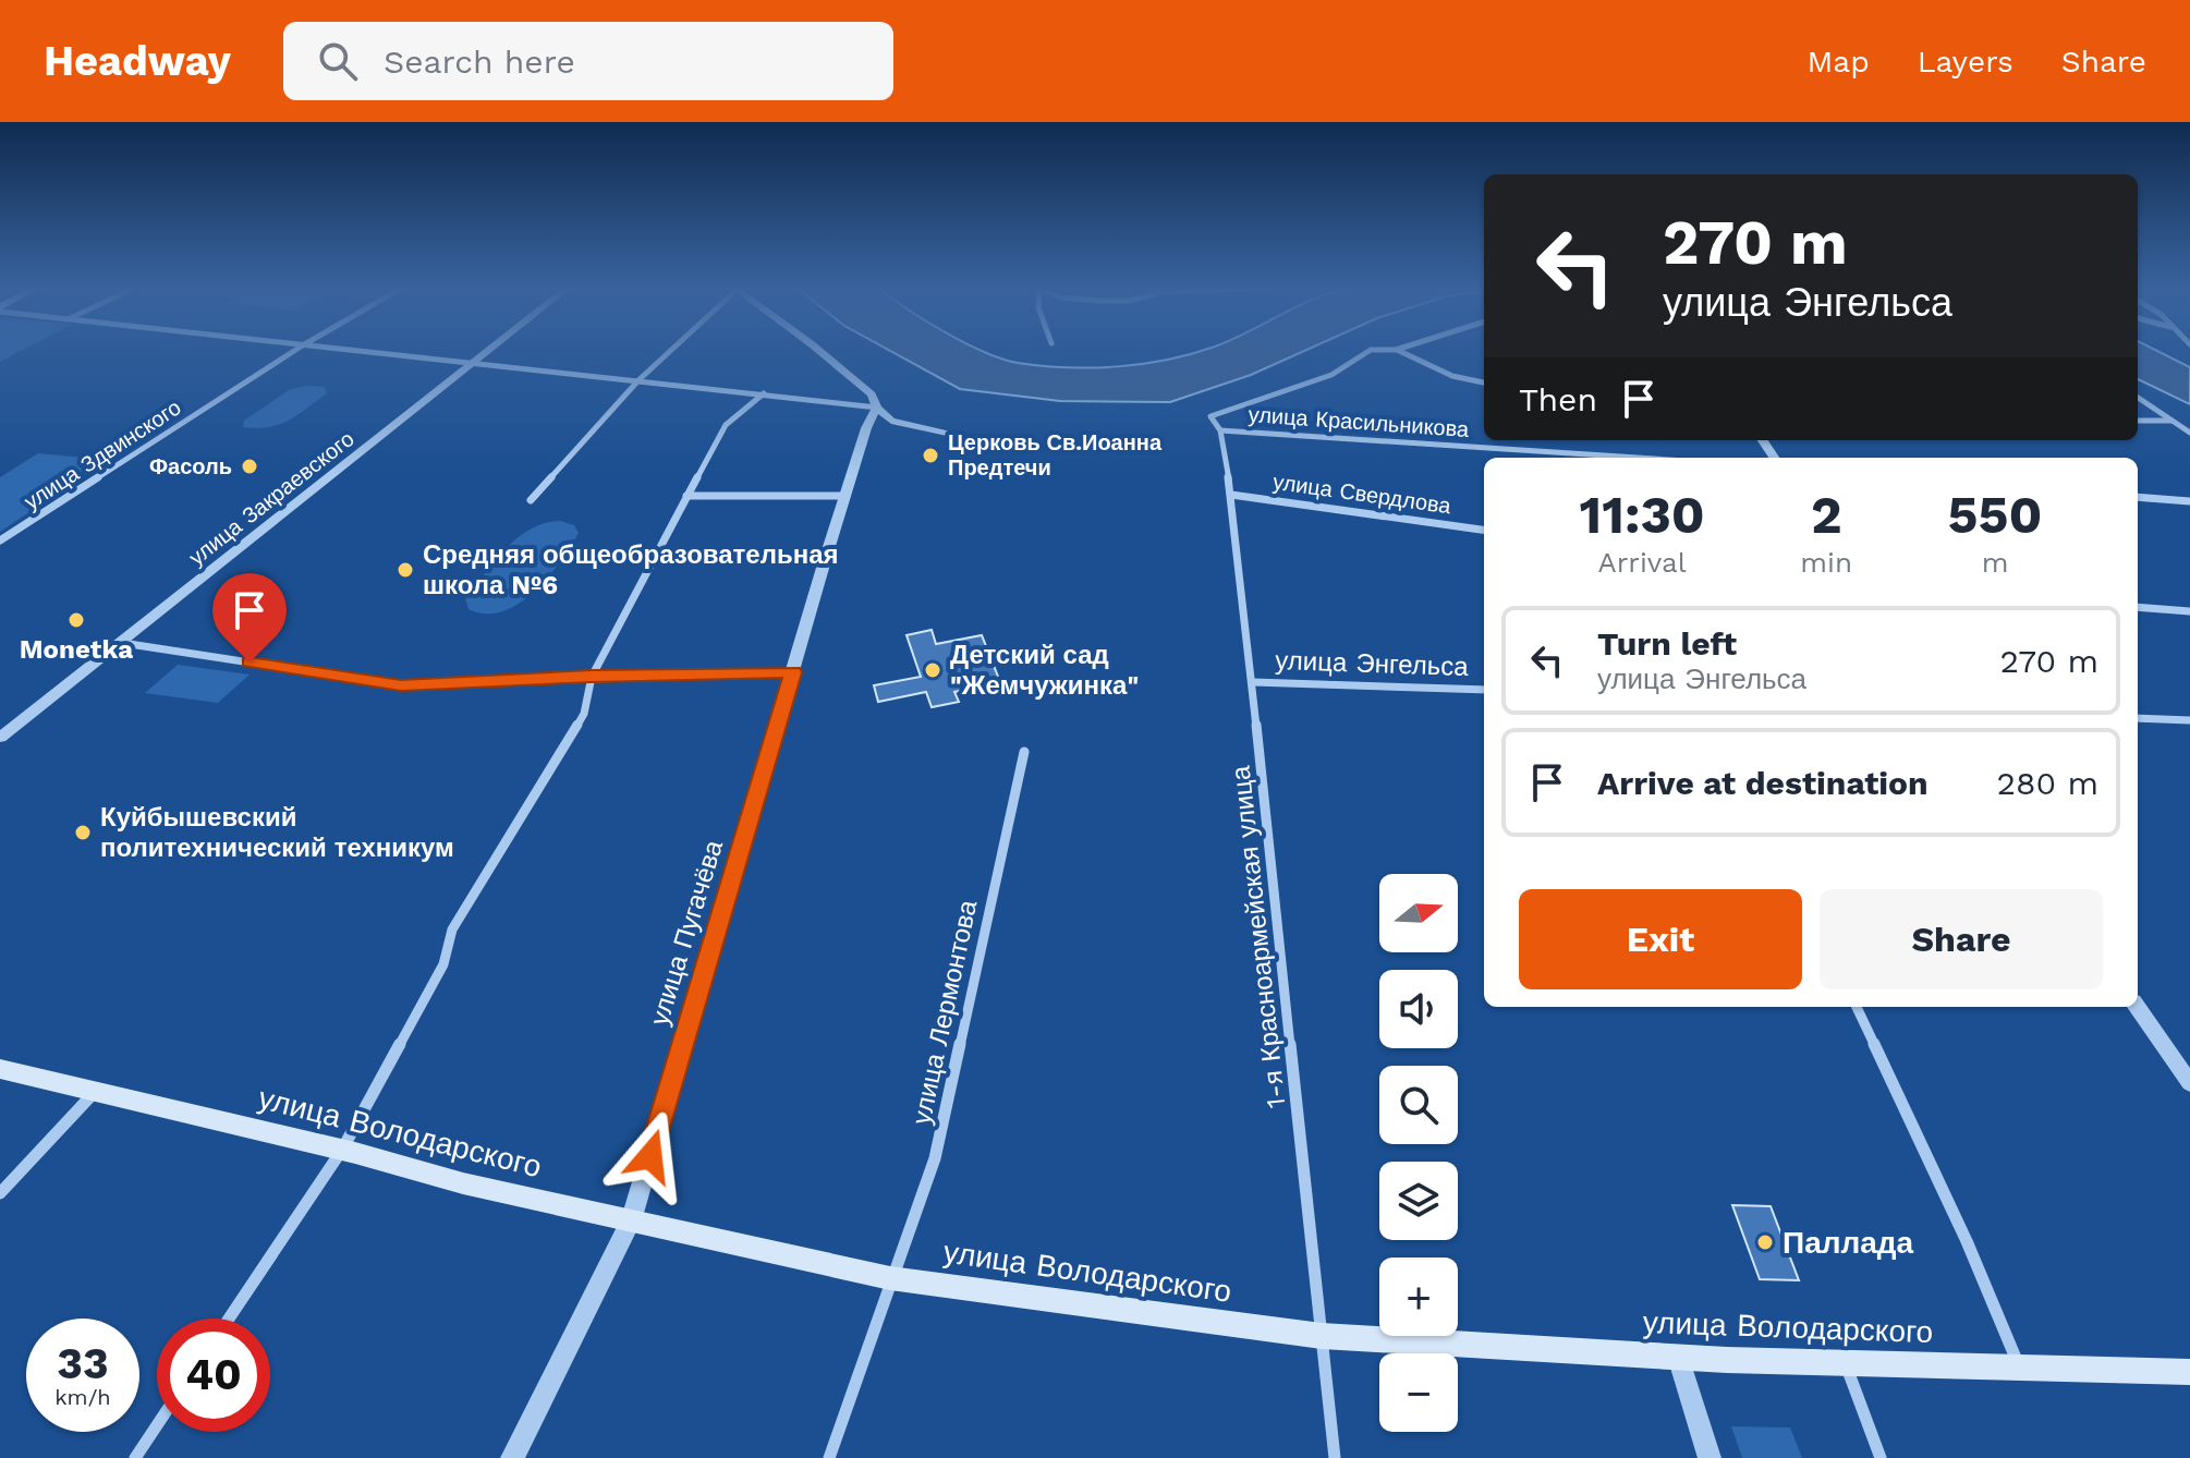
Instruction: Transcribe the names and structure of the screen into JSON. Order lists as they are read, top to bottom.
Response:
{
  "streets": {
    "main road": ["улица Володарского"],
    "street": [
      "улица Красильникова",
      "улица Здвинского",
      "улица Свердлова",
      "улица Закраевского",
      "улица Энгельса",
      "улица Пугачёва",
      "1-я Красноармейская улица",
      "улица Лермонтова"
    ]
  },
  "crossings": [
    ["улица Красильникова", "1-я Красноармейская улица"],
    ["улица Свердлова", "1-я Красноармейская улица"],
    ["улица Энгельса", "1-я Красноармейская улица"],
    ["улица Пугачёва", "улица Володарского"],
    ["1-я Красноармейская улица", "улица Володарского"],
    ["улица Лермонтова", "улица Володарского"]
  ],
  "places": [
    "Церковь Св.Иоанна Предтечи",
    "Фасоль",
    "Средняя общеобразовательная школа №6",
    "Monetka",
    "Детский сад \"Жемчужинка\"",
    "Куйбышевский политехнический техникум",
    "Паллада"
  ],
  "north": "right",
  "page": {
    "header": "Headway",
    "search": "Search here",
    "nav": ["Map", "Layers", "Share"],
    "turn": ["270 m", "улица Энгельса"],
    "then": "Then",
    "eta": [
      "11:30",
      "Arrival",
      "2",
      "min",
      "550",
      "m"
    ],
    "list": [
      {
        "name": "Turn left",
        "note": "улица Энгельса",
        "value": "270 m"
      },
      {
        "name": "Arrive at destination",
        "value": "280 m"
      }
    ],
    "buttons": ["Exit", "Share"],
    "map_buttons": ["+", "−"],
    "speed": "33 km/h",
    "limit": "40"
  }
}
